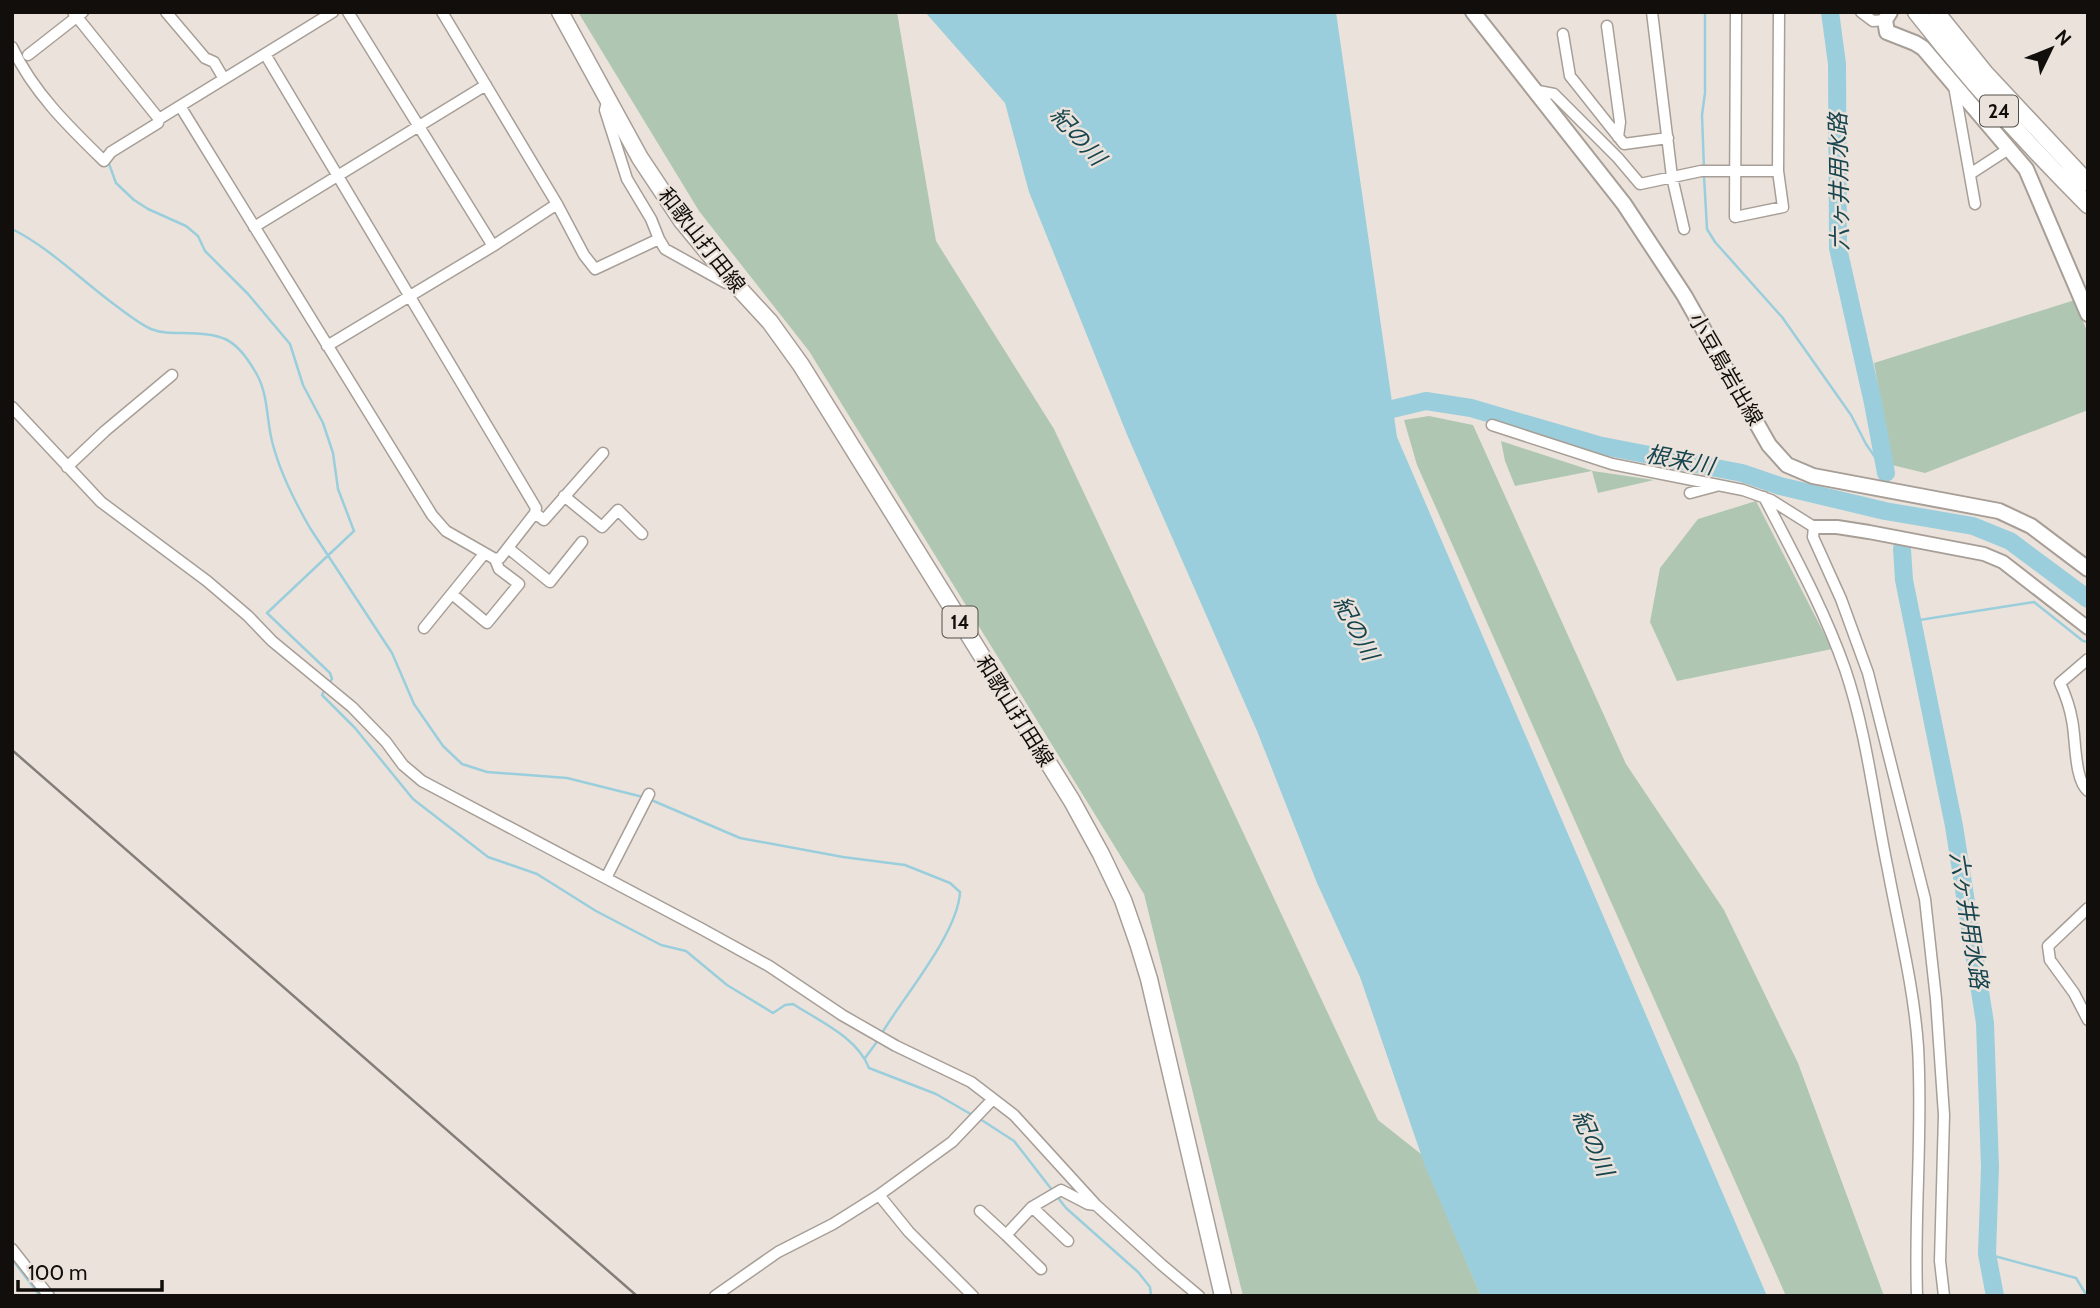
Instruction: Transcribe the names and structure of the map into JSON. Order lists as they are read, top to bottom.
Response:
{
  "streets": {
    "main road": [
      "24",
      "和歌山打田線",
      "小豆島岩出線",
      "14"
    ]
  },
  "water": ["紀の川", "六ヶ井用水路", "根来川"],
  "scale_bar": "100 m",
  "north": "top right"
}
